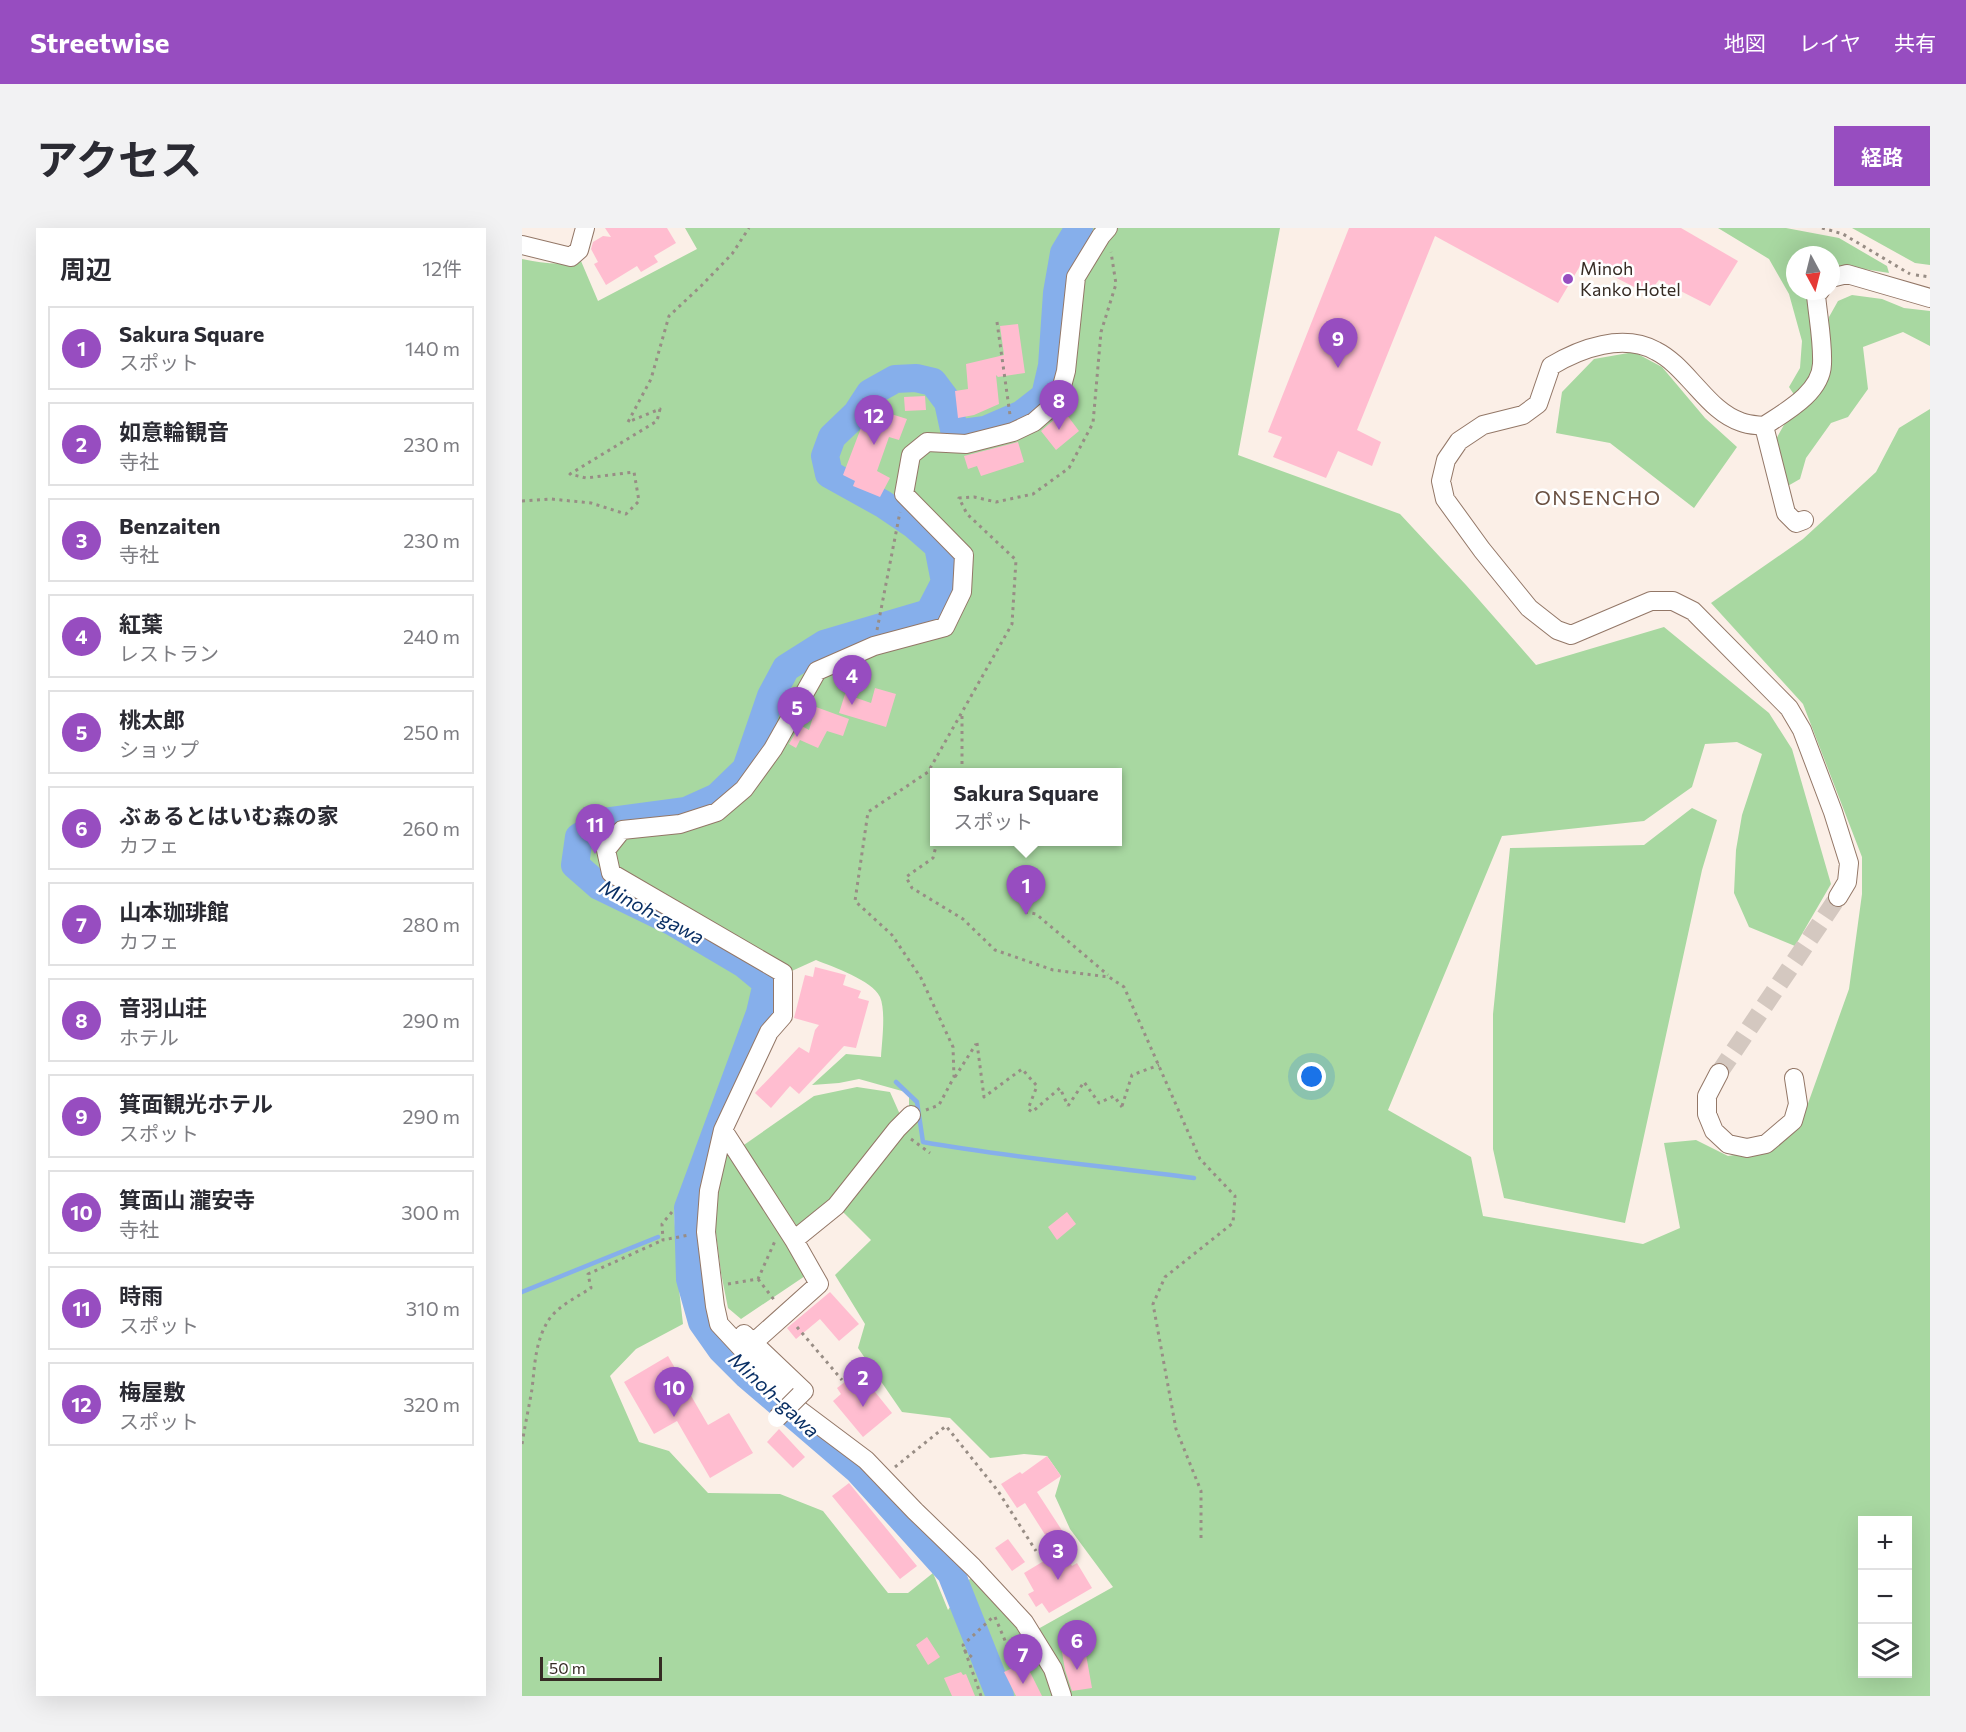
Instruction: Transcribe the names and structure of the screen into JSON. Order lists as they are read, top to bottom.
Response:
{
  "districts": ["ONSENCHO"],
  "water": ["Minoh-gawa"],
  "places": ["Minoh Kanko Hotel"],
  "scale_bar": "50 m",
  "north": "bottom",
  "page": {
    "header": "Streetwise",
    "nav": ["地図", "レイヤ", "共有"],
    "title": "アクセス",
    "buttons": "経路",
    "heading": ["周辺", "12件"],
    "list": [
      {
        "mark": "1",
        "name": "Sakura Square",
        "note": "スポット",
        "value": "140 m"
      },
      {
        "mark": "2",
        "name": "如意輪観音",
        "note": "寺社",
        "value": "230 m"
      },
      {
        "mark": "3",
        "name": "Benzaiten",
        "note": "寺社",
        "value": "230 m"
      },
      {
        "mark": "4",
        "name": "紅葉",
        "note": "レストラン",
        "value": "240 m"
      },
      {
        "mark": "5",
        "name": "桃太郎",
        "note": "ショップ",
        "value": "250 m"
      },
      {
        "mark": "6",
        "name": "ぶぁるとはいむ森の家",
        "note": "カフェ",
        "value": "260 m"
      },
      {
        "mark": "7",
        "name": "山本珈琲館",
        "note": "カフェ",
        "value": "280 m"
      },
      {
        "mark": "8",
        "name": "音羽山荘",
        "note": "ホテル",
        "value": "290 m"
      },
      {
        "mark": "9",
        "name": "箕面観光ホテル",
        "note": "スポット",
        "value": "290 m"
      },
      {
        "mark": "10",
        "name": "箕面山 瀧安寺",
        "note": "寺社",
        "value": "300 m"
      },
      {
        "mark": "11",
        "name": "時雨",
        "note": "スポット",
        "value": "310 m"
      },
      {
        "mark": "12",
        "name": "梅屋敷",
        "note": "スポット",
        "value": "320 m"
      }
    ],
    "pins": [
      "9",
      "8",
      "12",
      "4",
      "5",
      "11",
      "1",
      "2",
      "10",
      "3",
      "6",
      "7"
    ],
    "popup": ["Sakura Square", "スポット"],
    "map_buttons": ["+", "−"],
    "scale": "50 m"
  }
}
